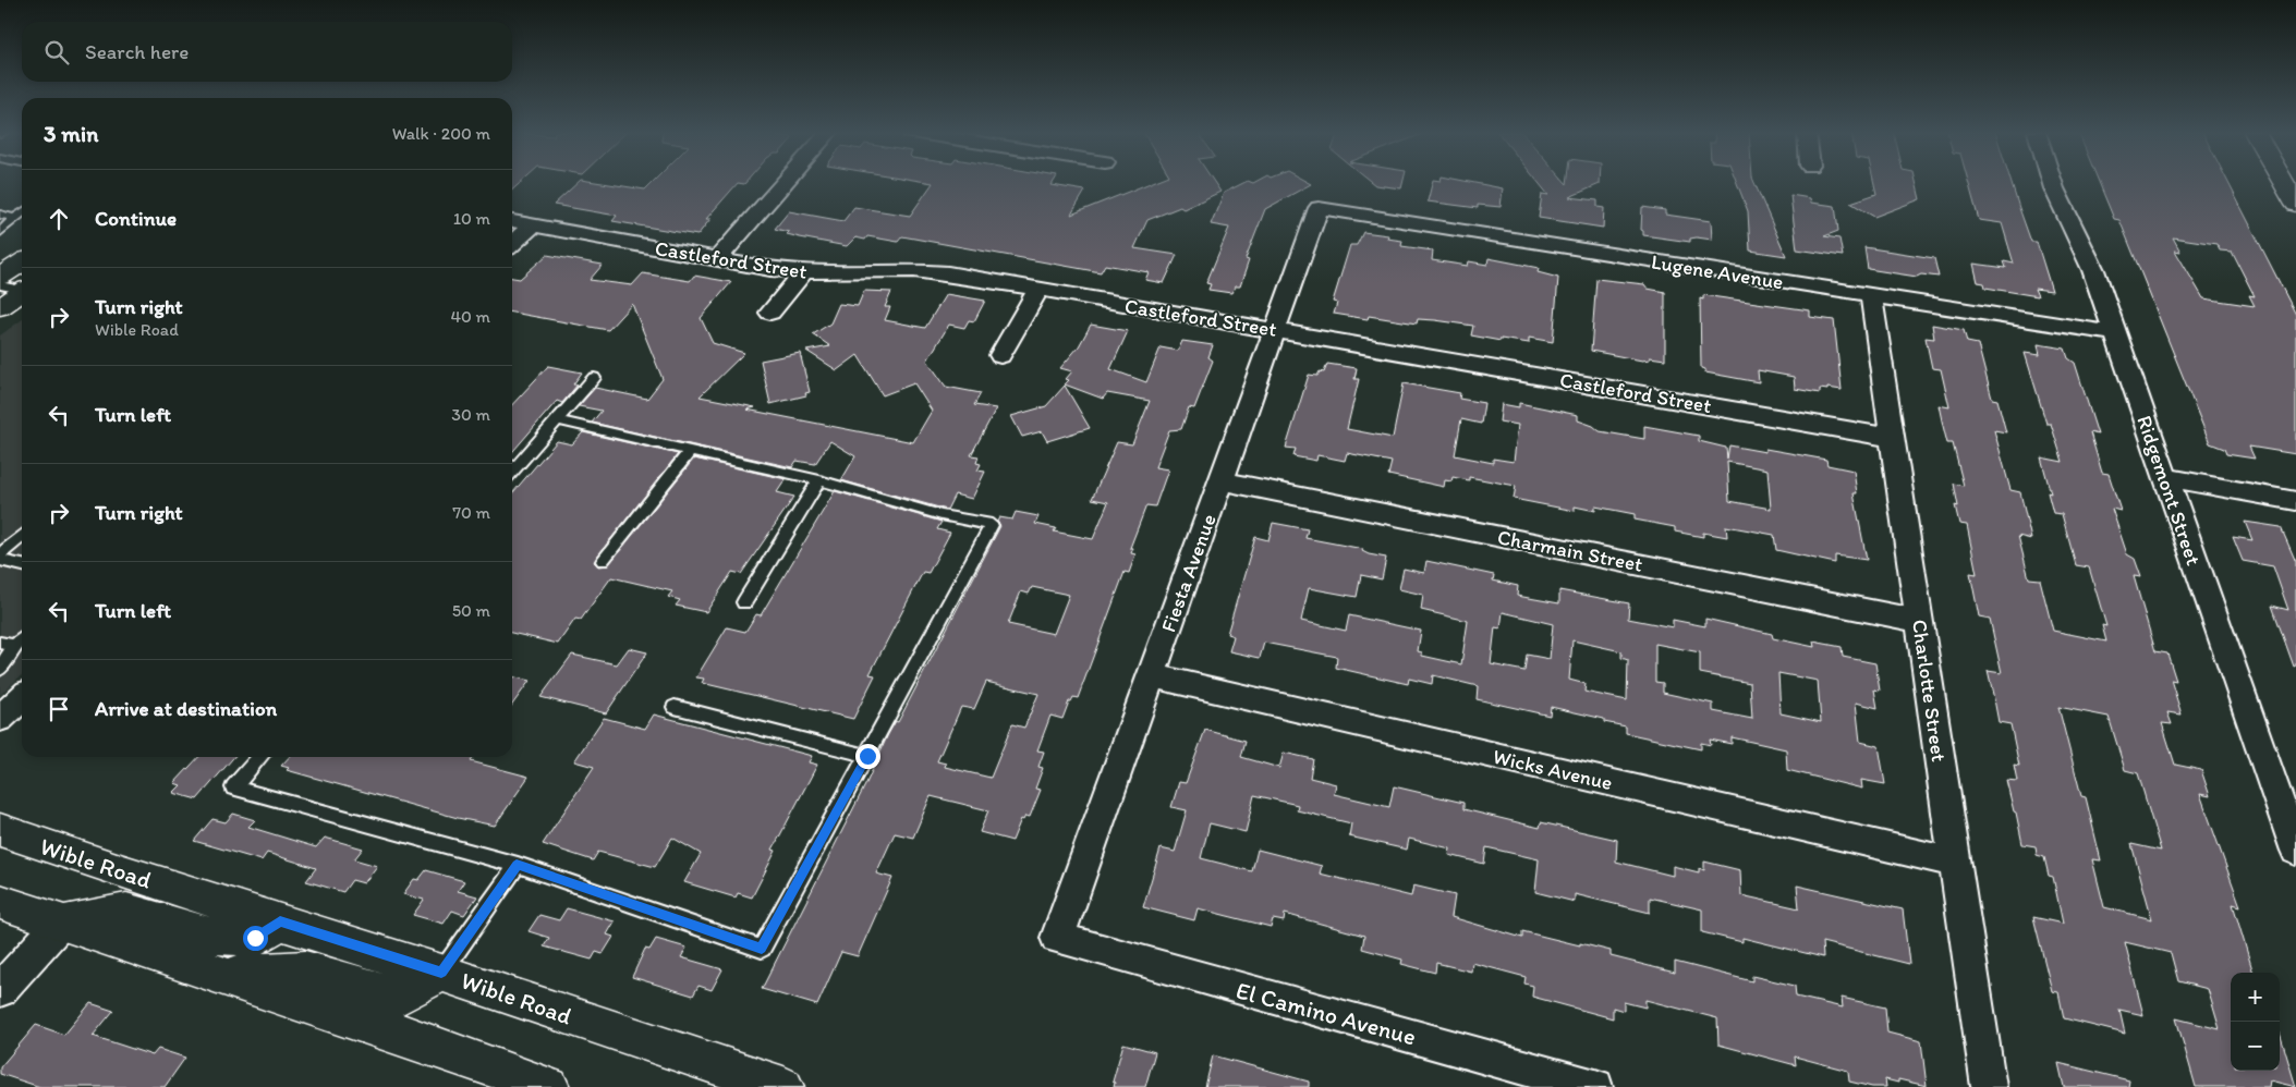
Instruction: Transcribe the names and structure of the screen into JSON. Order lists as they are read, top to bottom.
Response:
{
  "streets": {
    "street": [
      "Castleford Street",
      "Lugene Avenue",
      "Ridgemont Street",
      "Charmain Street",
      "Fiesta Avenue",
      "Charlotte Street",
      "Wicks Avenue",
      "Wible Road",
      "El Camino Avenue"
    ]
  },
  "crossings": [
    ["Castleford Street", "Fiesta Avenue"],
    ["Castleford Street", "Charlotte Street"],
    ["Lugene Avenue", "Ridgemont Street"],
    ["Lugene Avenue", "Fiesta Avenue"],
    ["Lugene Avenue", "Charlotte Street"],
    ["Charmain Street", "Fiesta Avenue"],
    ["Charmain Street", "Charlotte Street"],
    ["Fiesta Avenue", "Wicks Avenue"],
    ["Fiesta Avenue", "El Camino Avenue"],
    ["Charlotte Street", "Wicks Avenue"]
  ],
  "page": {
    "search": "Search here",
    "heading": ["3 min", "Walk · 200 m"],
    "list": [
      ["Continue", "10 m"],
      ["Turn right", "Wible Road", "40 m"],
      ["Turn left", "30 m"],
      ["Turn right", "70 m"],
      ["Turn left", "50 m"],
      "Arrive at destination"
    ],
    "map_buttons": ["+", "−"]
  }
}
